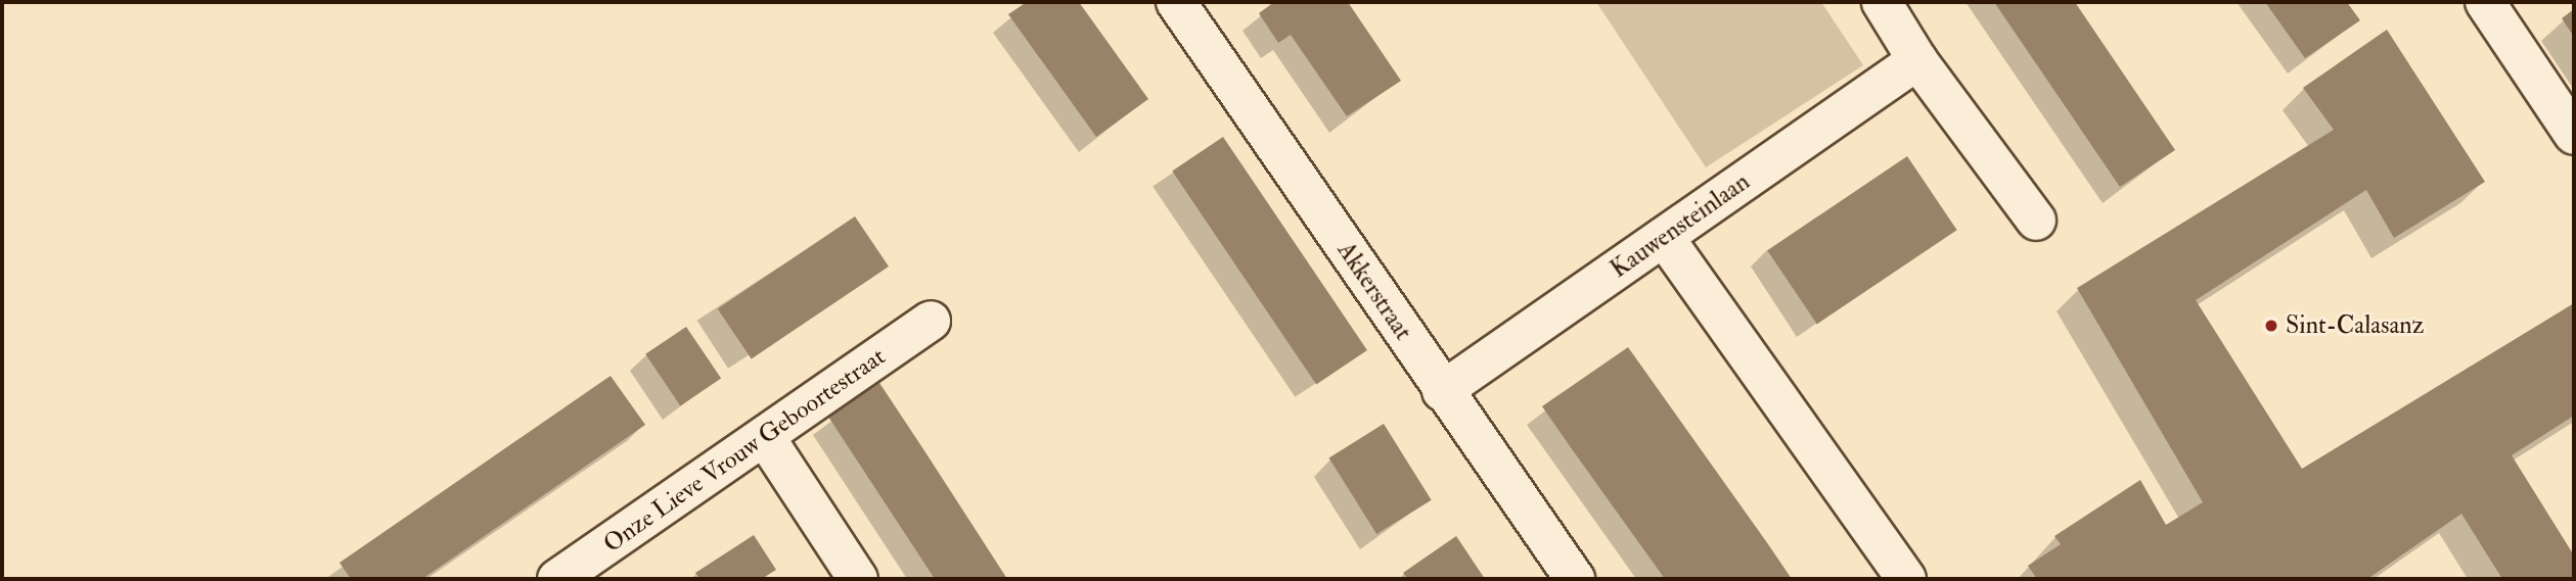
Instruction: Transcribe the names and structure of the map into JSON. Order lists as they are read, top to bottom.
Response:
{
  "streets": {
    "street": ["Kauwensteinlaan", "Akkerstraat", "Onze Lieve Vrouw Geboortestraat"]
  },
  "crossings": [
    ["Kauwensteinlaan", "Akkerstraat"]
  ],
  "places": ["Sint-Calasanz"]
}
